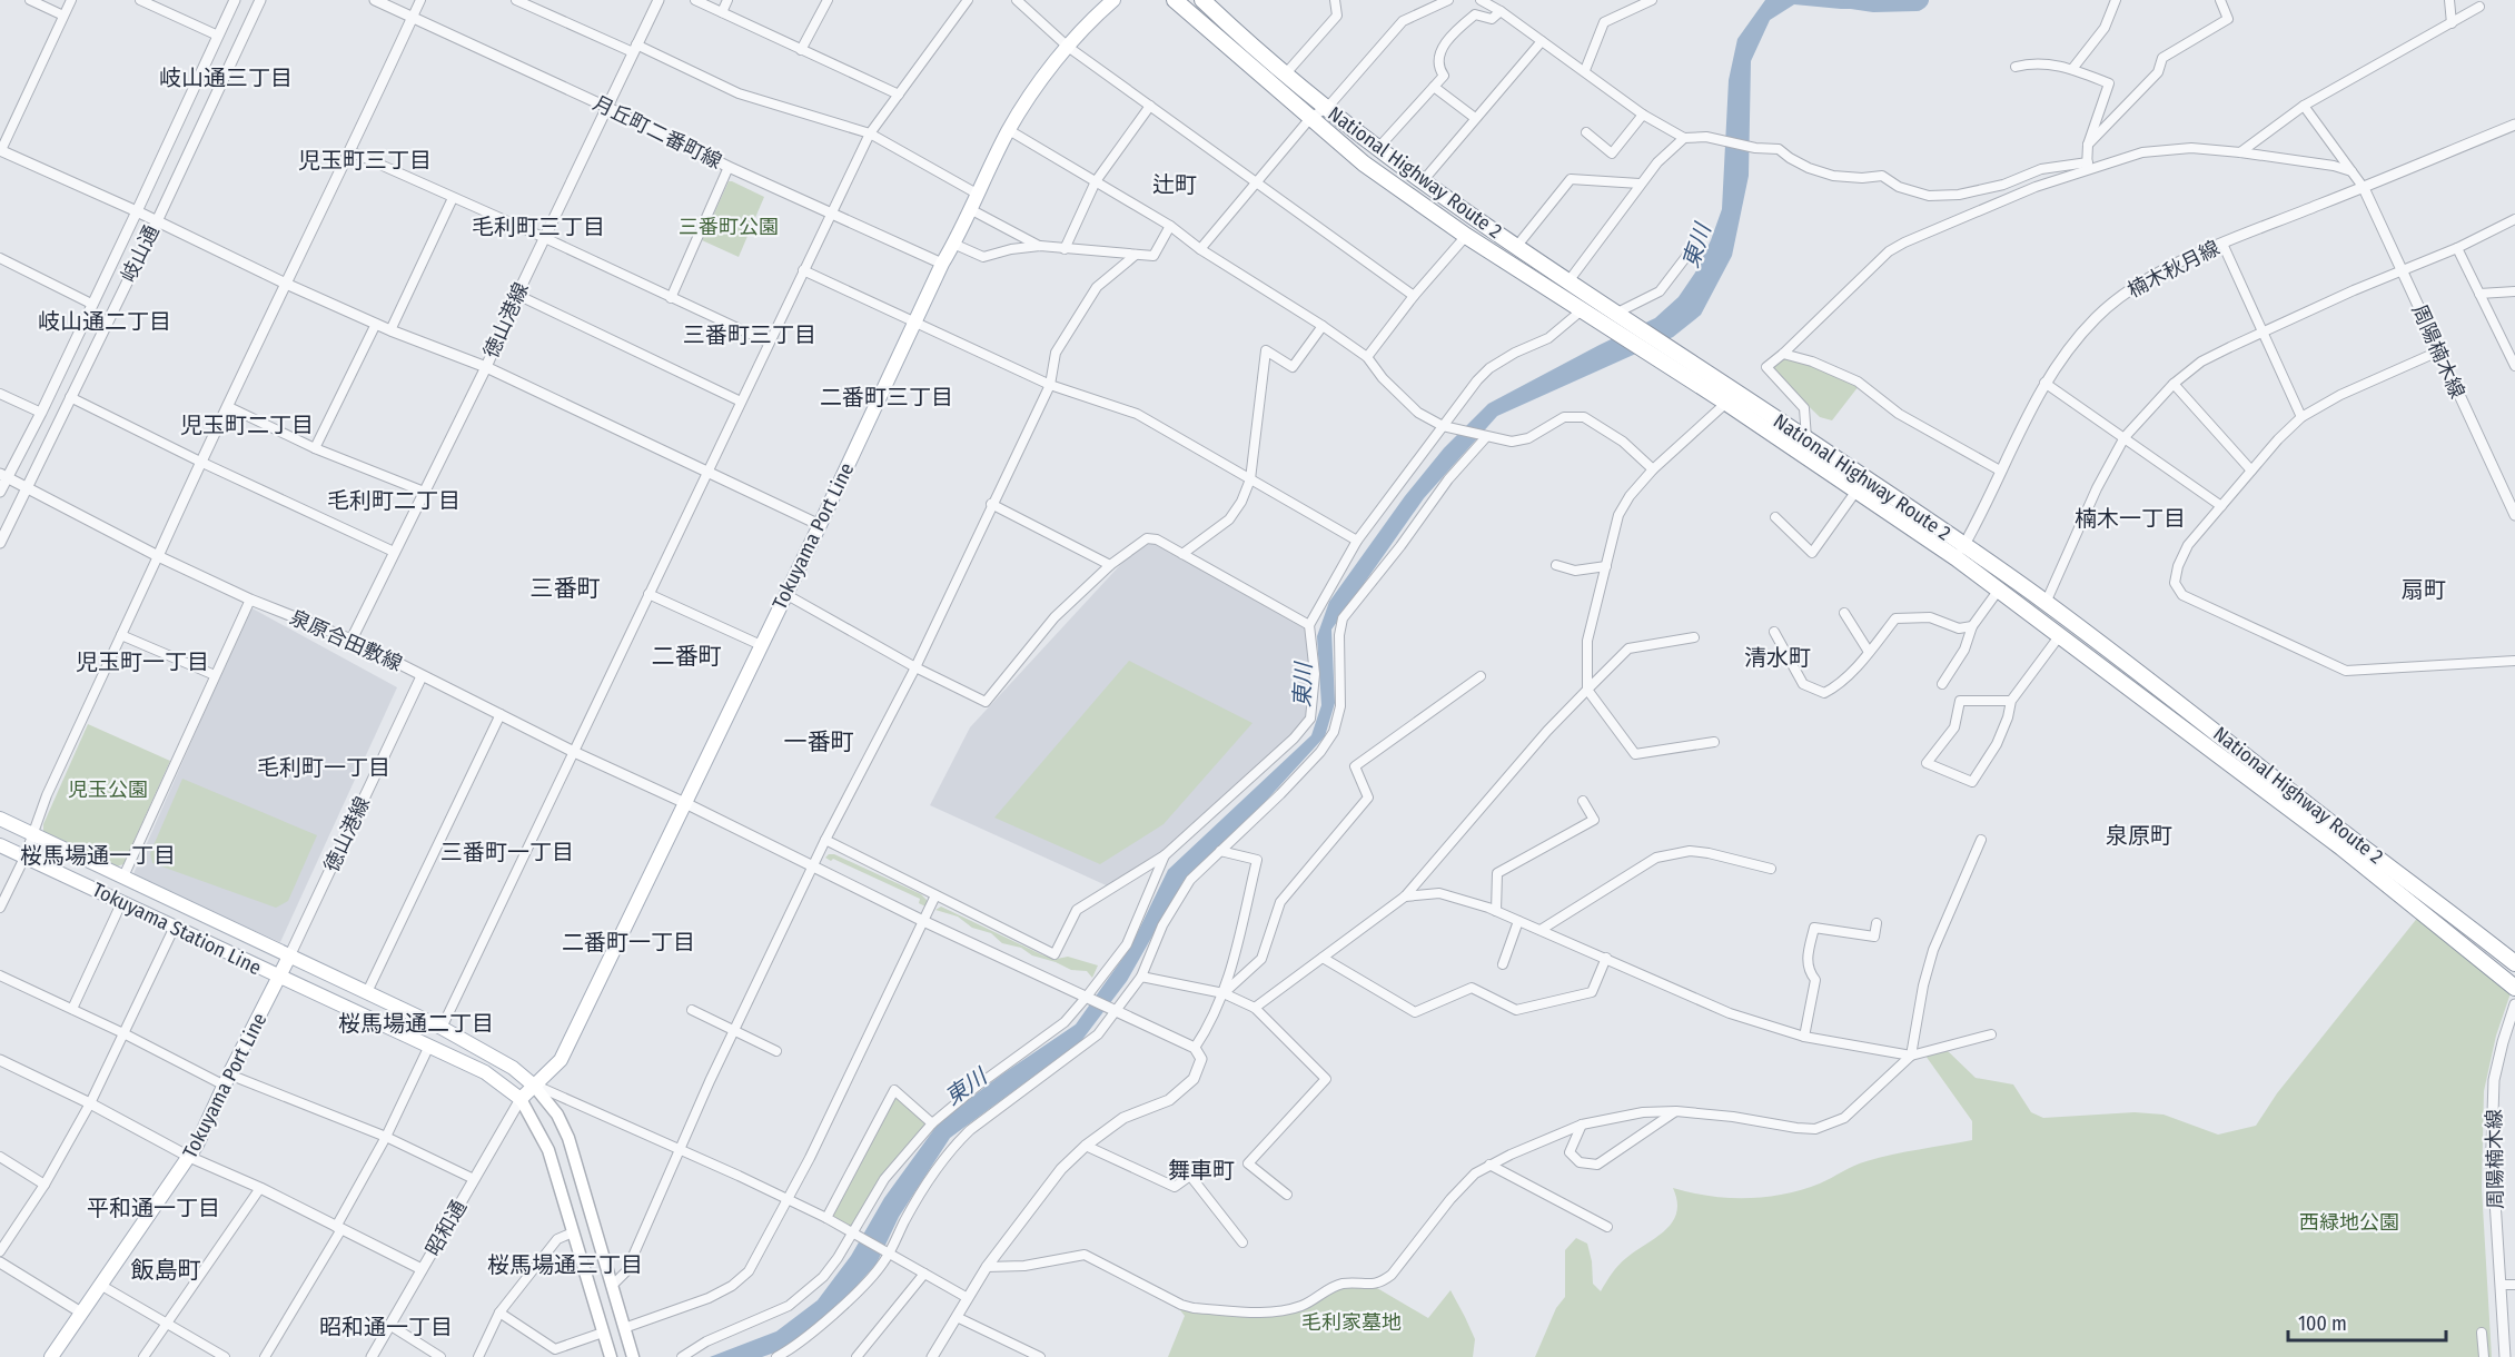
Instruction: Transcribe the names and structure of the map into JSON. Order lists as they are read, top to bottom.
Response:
{
  "streets": {
    "highway": ["National Highway Route 2"],
    "main road": ["Tokuyama Port Line", "Tokuyama Station Line"],
    "street": [
      "月丘町二番町線",
      "岐山通",
      "楠木秋月線",
      "徳山港線",
      "周陽楠木線",
      "泉原合田敷線",
      "昭和通"
    ]
  },
  "crossings": [
    ["月丘町二番町線", "徳山港線"],
    ["月丘町二番町線", "Tokuyama Port Line"],
    ["National Highway Route 2", "楠木秋月線"],
    ["岐山通", "泉原合田敷線"],
    ["楠木秋月線", "周陽楠木線"],
    ["徳山港線", "Tokuyama Port Line"],
    ["徳山港線", "泉原合田敷線"],
    ["徳山港線", "Tokuyama Station Line"],
    ["Tokuyama Port Line", "泉原合田敷線"],
    ["Tokuyama Port Line", "Tokuyama Station Line"],
    ["Tokuyama Port Line", "昭和通"]
  ],
  "districts": [
    "岐山通三丁目",
    "児玉町三丁目",
    "辻町",
    "毛利町三丁目",
    "岐山通二丁目",
    "三番町三丁目",
    "二番町三丁目",
    "児玉町二丁目",
    "毛利町二丁目",
    "楠木一丁目",
    "三番町",
    "扇町",
    "二番町",
    "清水町",
    "児玉町一丁目",
    "一番町",
    "毛利町一丁目",
    "泉原町",
    "三番町一丁目",
    "桜馬場通一丁目",
    "二番町一丁目",
    "桜馬場通二丁目",
    "舞車町",
    "平和通一丁目",
    "桜馬場通三丁目",
    "飯島町",
    "昭和通一丁目"
  ],
  "water": ["東川"],
  "parks": [
    "三番町公園",
    "児玉公園",
    "西緑地公園",
    "毛利家墓地"
  ],
  "scale_bar": "100 m"
}
